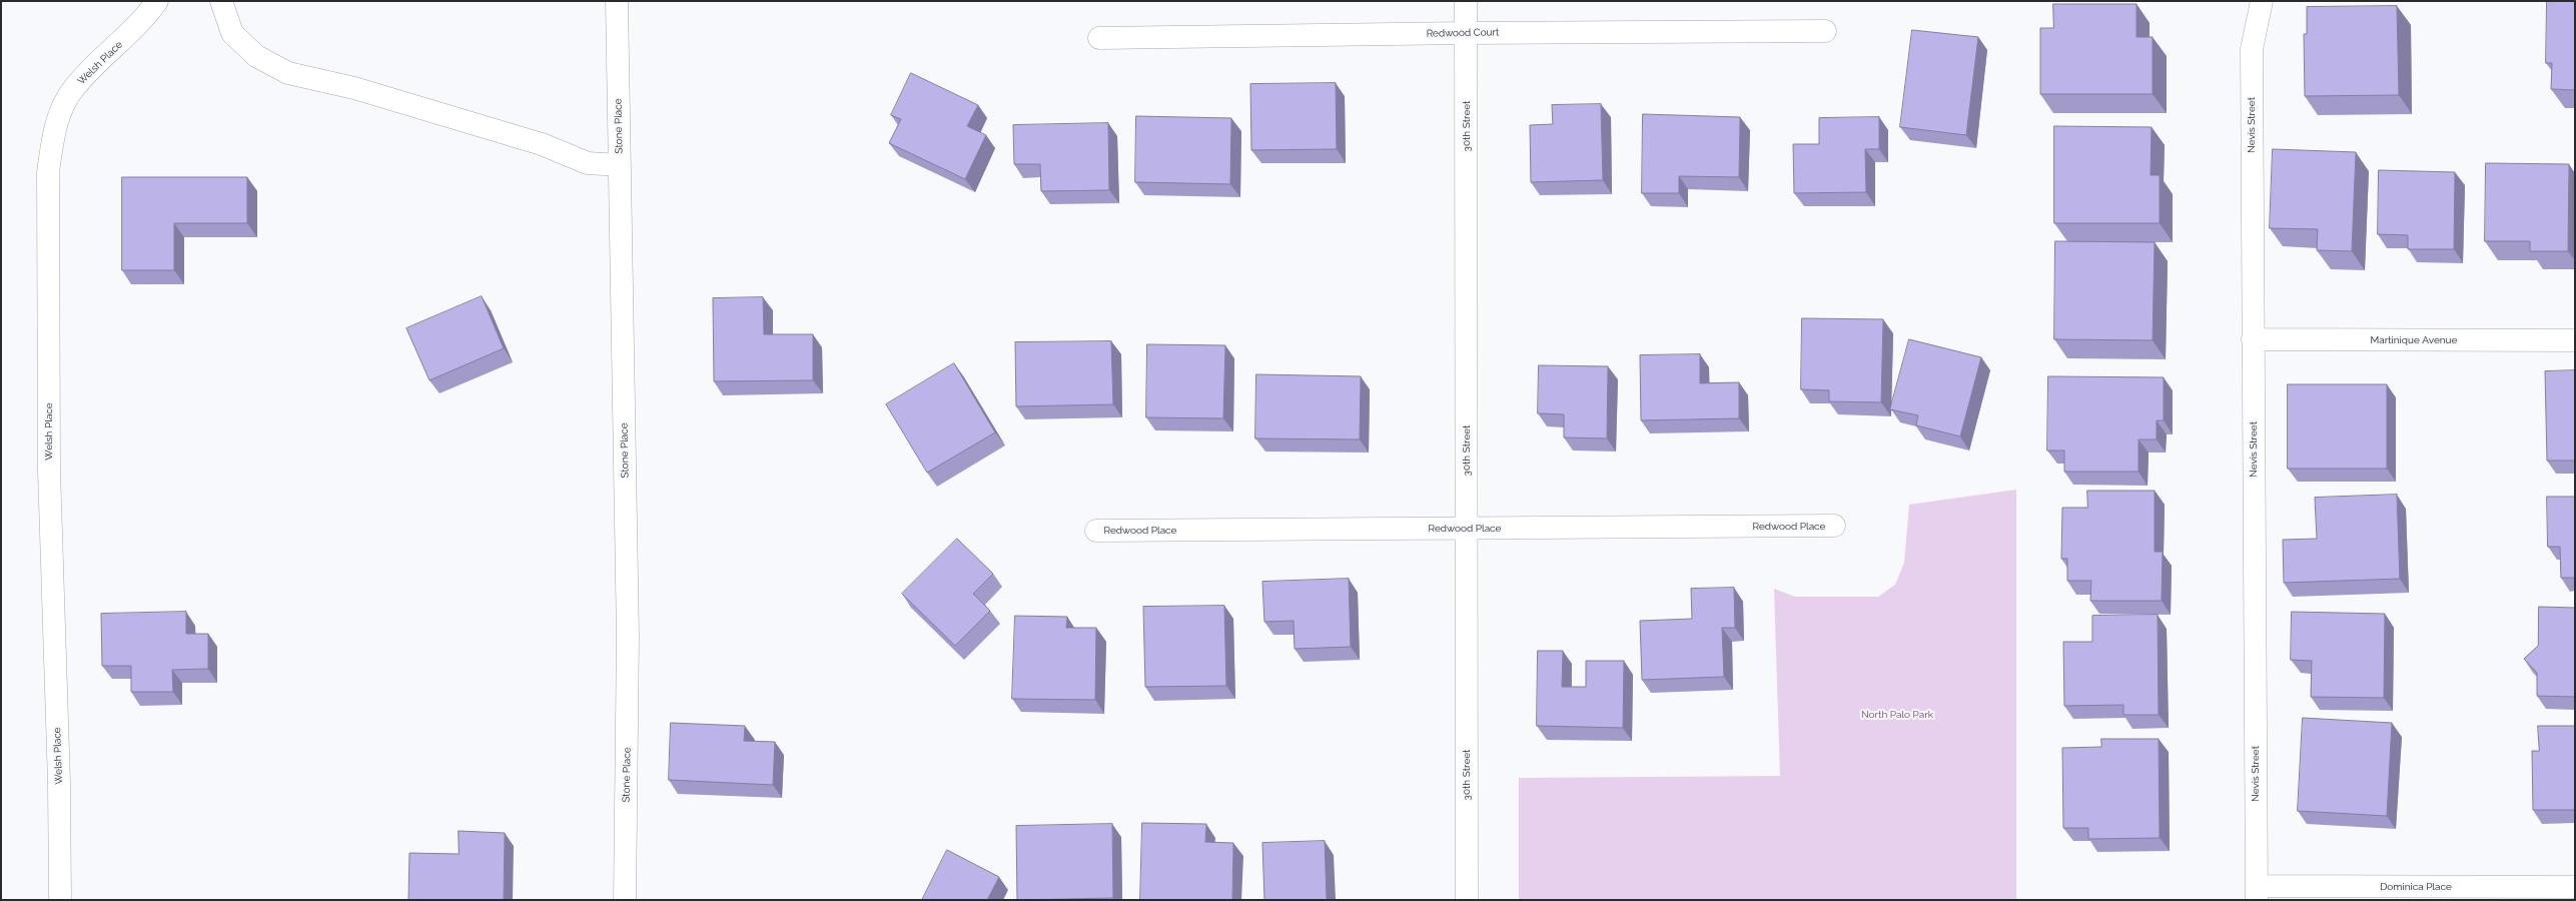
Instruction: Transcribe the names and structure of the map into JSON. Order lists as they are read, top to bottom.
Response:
{
  "streets": {
    "street": [
      "Redwood Court",
      "Welsh Place",
      "Nevis Street",
      "Stone Place",
      "30th Street",
      "Martinique Avenue",
      "Redwood Place",
      "Dominica Place"
    ]
  },
  "crossings": [
    ["Redwood Court", "30th Street"],
    ["Nevis Street", "Martinique Avenue"],
    ["Nevis Street", "Dominica Place"],
    ["30th Street", "Redwood Place"]
  ],
  "parks": ["North Palo Park"]
}
